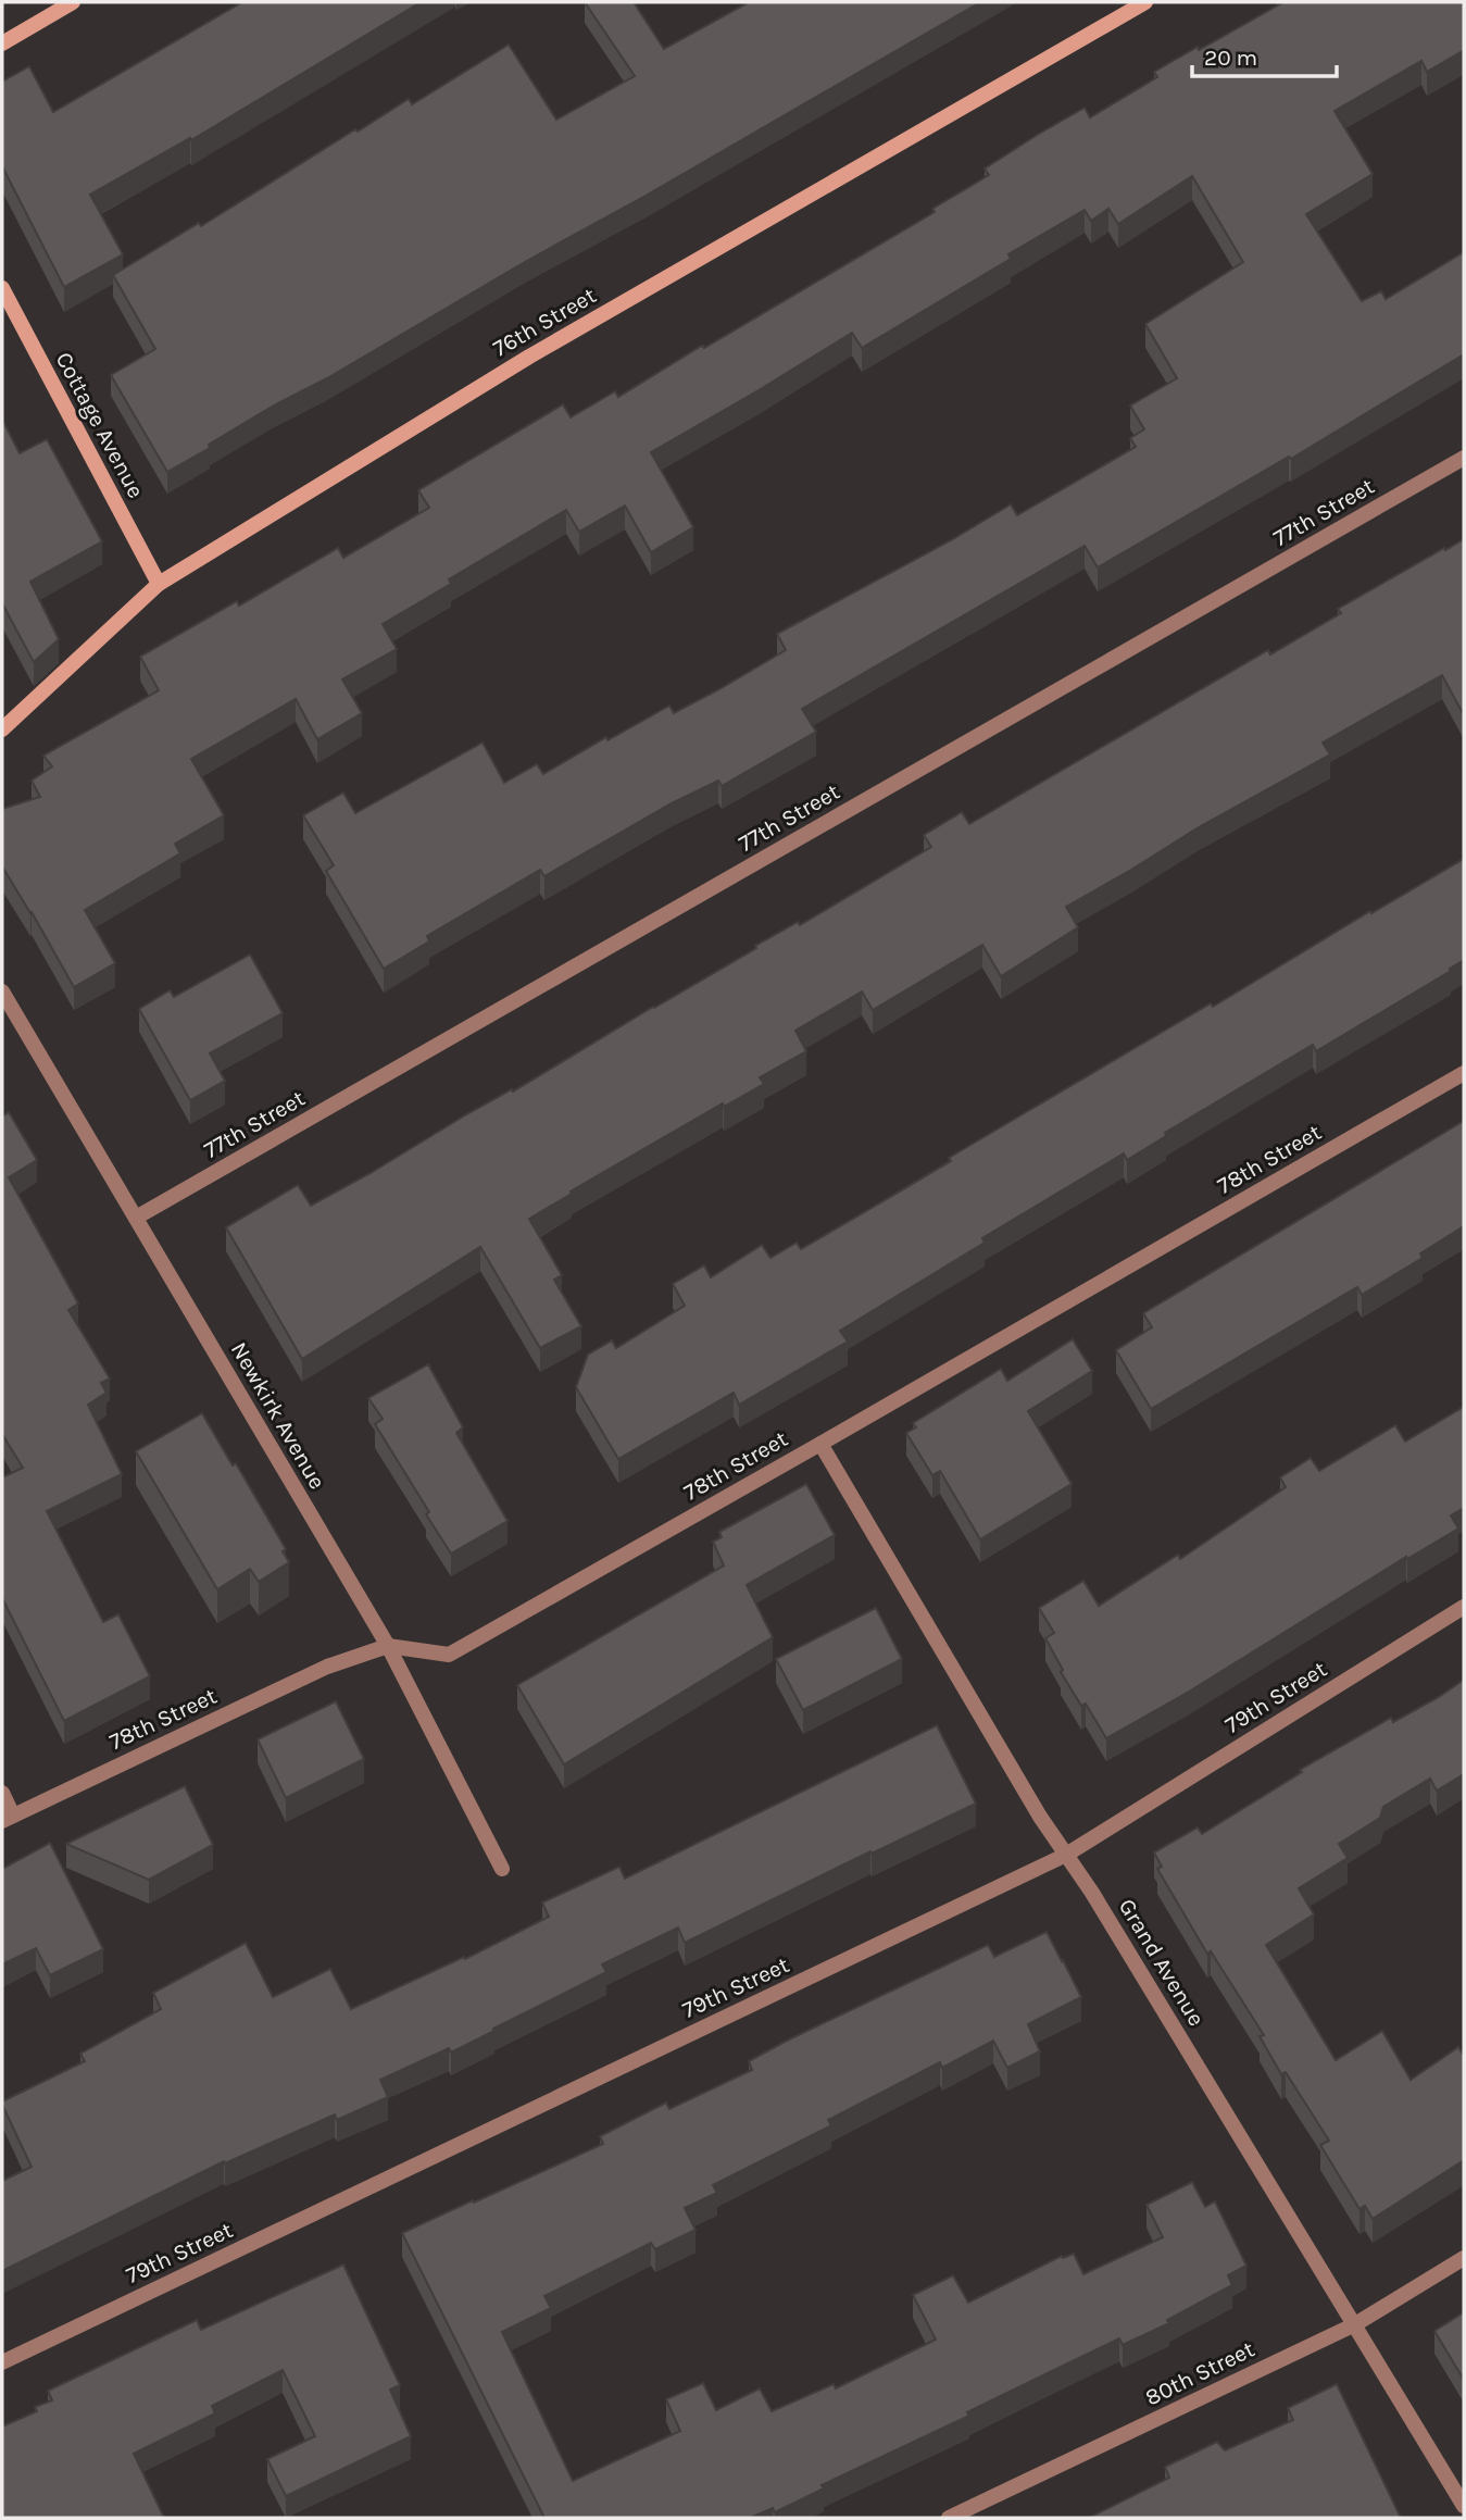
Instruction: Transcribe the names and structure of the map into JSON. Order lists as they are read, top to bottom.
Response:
{
  "streets": {
    "street": [
      "76th Street",
      "Cottage Avenue",
      "77th Street",
      "78th Street",
      "Newkirk Avenue",
      "79th Street",
      "Grand Avenue",
      "80th Street"
    ]
  },
  "crossings": [
    ["76th Street", "Cottage Avenue"],
    ["77th Street", "Newkirk Avenue"],
    ["78th Street", "Newkirk Avenue"],
    ["78th Street", "Grand Avenue"],
    ["79th Street", "Grand Avenue"],
    ["Grand Avenue", "80th Street"]
  ],
  "scale_bar": "20 m"
}
